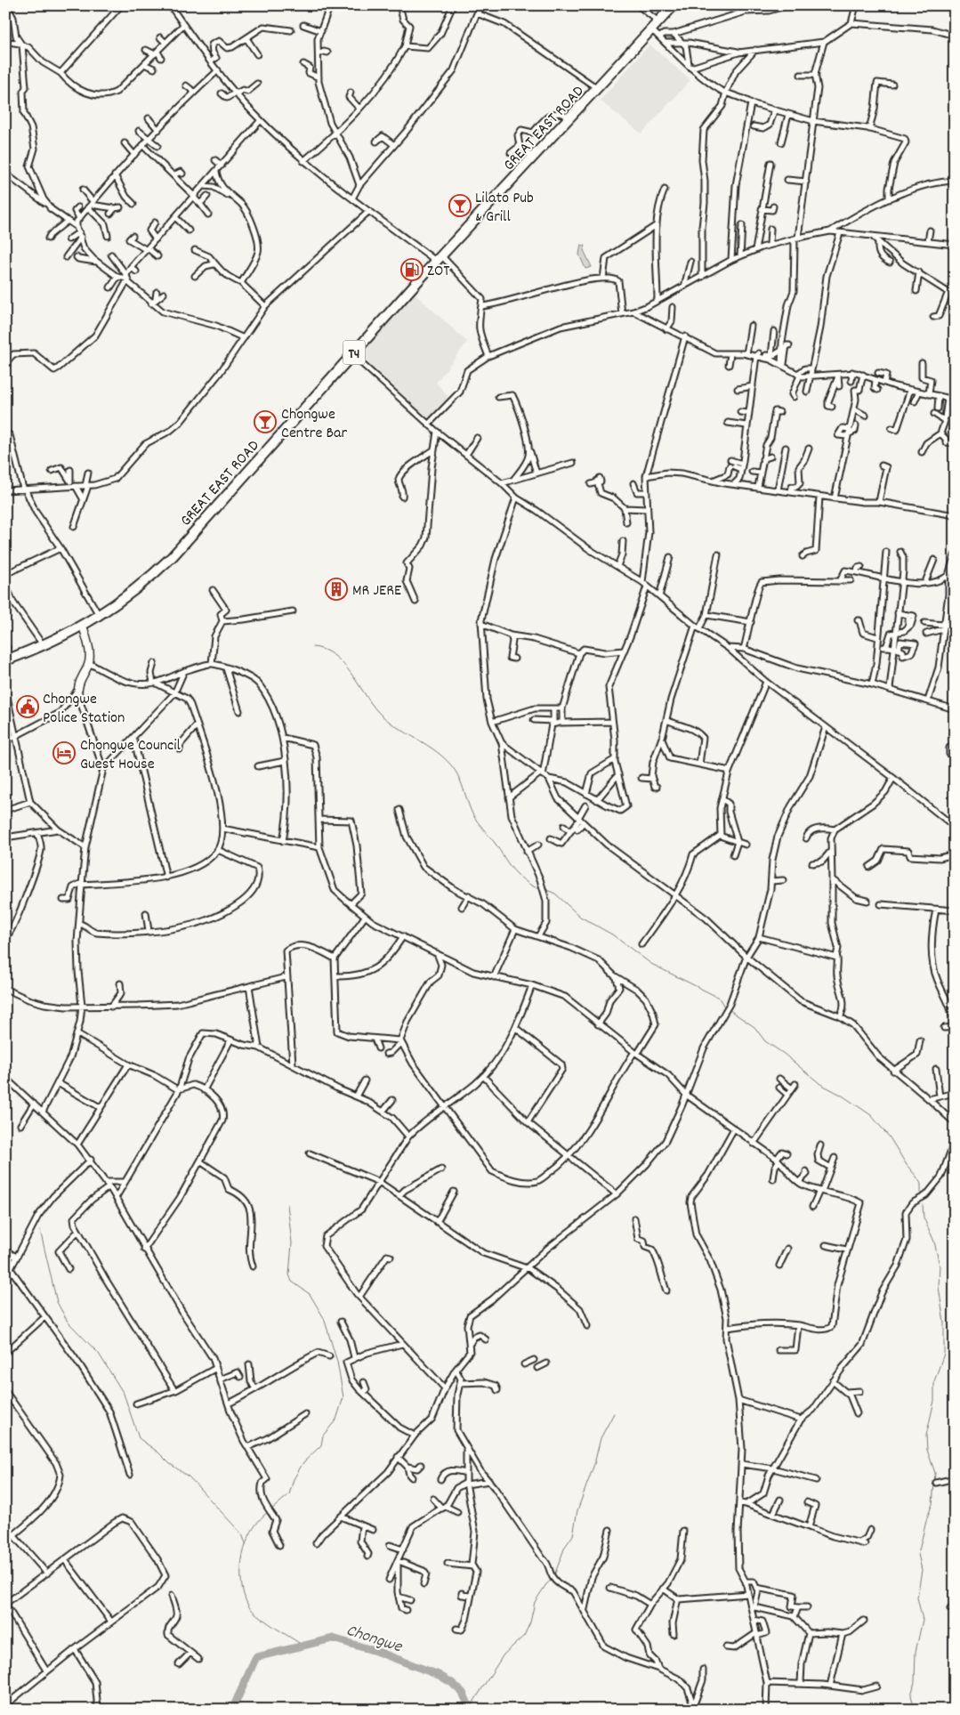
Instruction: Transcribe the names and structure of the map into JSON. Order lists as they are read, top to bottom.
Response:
{
  "streets": {
    "highway": ["GREAT EAST ROAD", "T4"]
  },
  "water": ["Chongwe"],
  "places": {
    "bar": ["Lilato Pub & Grill", "Chongwe Centre Bar"],
    "fuel station": ["ZOT"],
    "building": ["MR JERE"],
    "public building": ["Chongwe Police Station"],
    "hotel": ["Chongwe Council Guest House"]
  }
}
